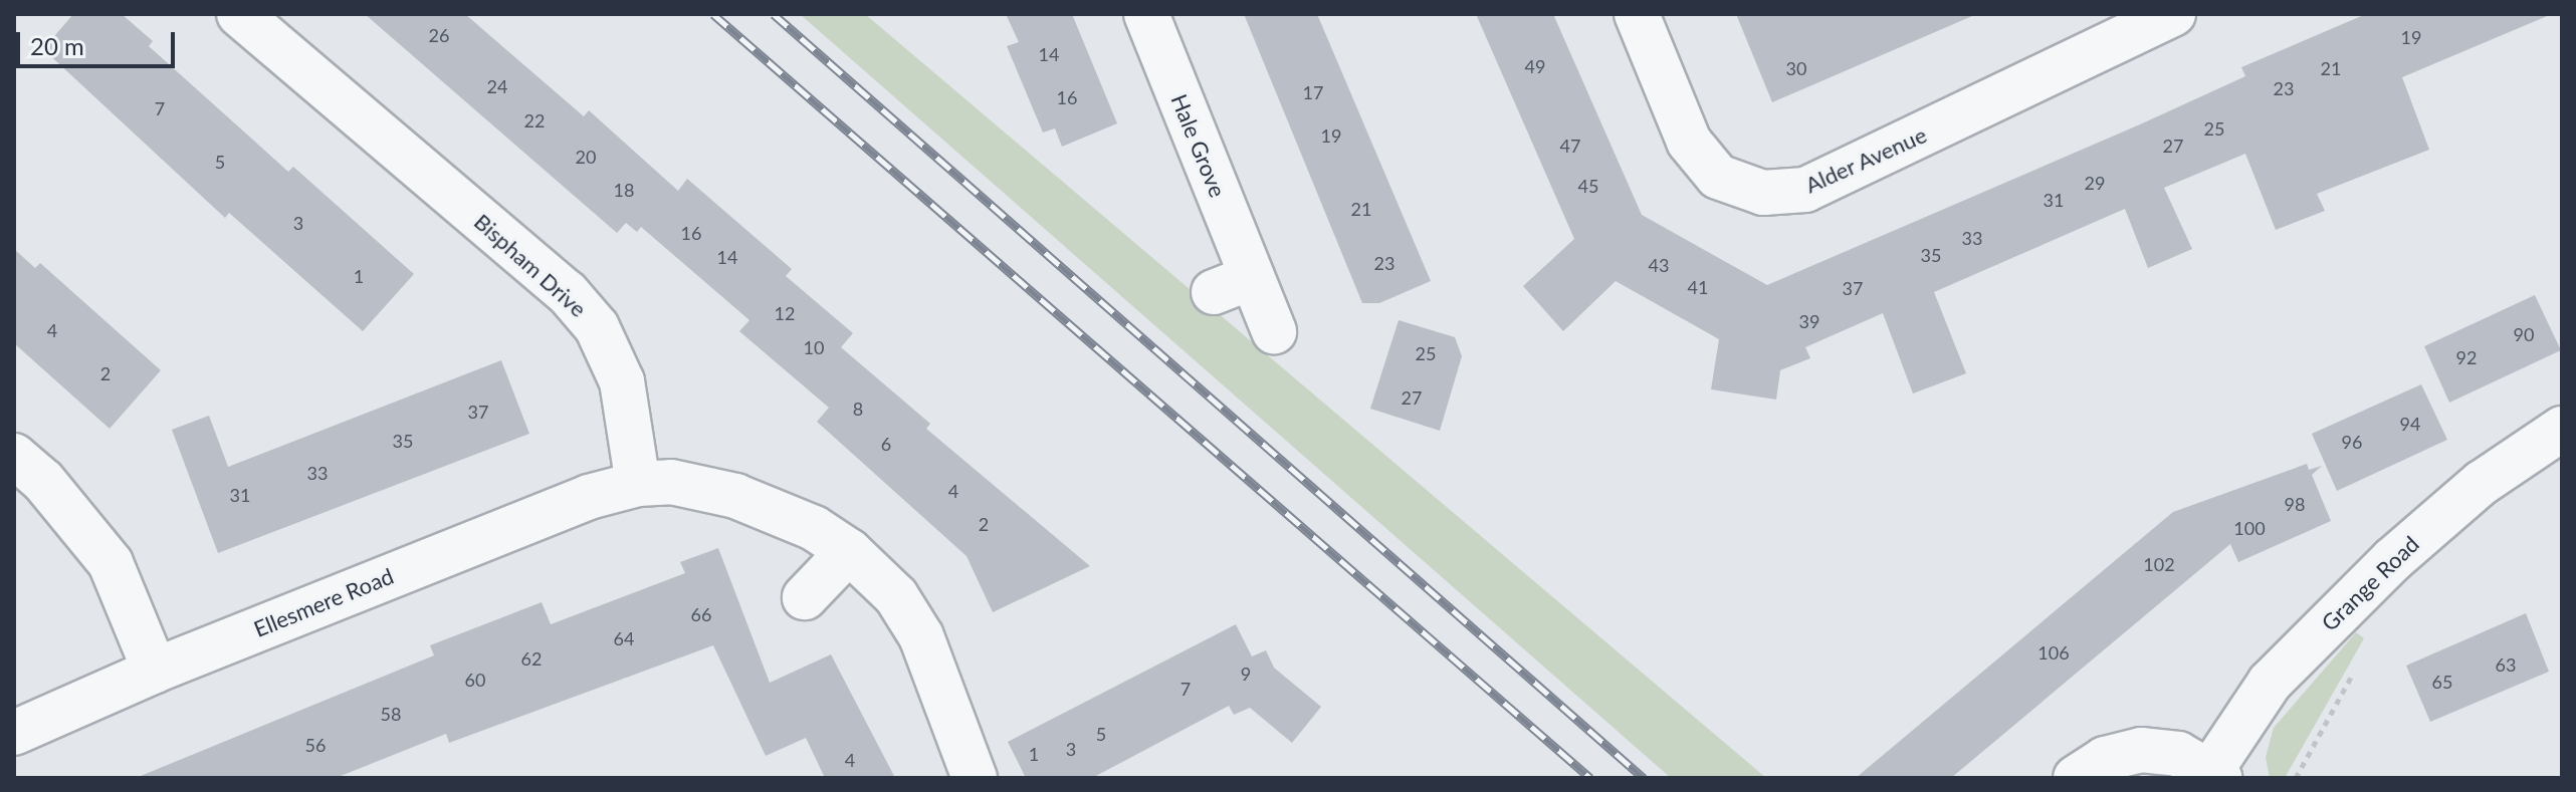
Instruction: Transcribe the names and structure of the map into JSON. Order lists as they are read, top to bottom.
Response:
{
  "streets": {
    "street": [
      "Hale Grove",
      "Alder Avenue",
      "Bispham Drive",
      "Grange Road",
      "Ellesmere Road"
    ]
  },
  "crossings": [
    ["Bispham Drive", "Ellesmere Road"]
  ],
  "house_numbers": [
    "26",
    "19",
    "14",
    "49",
    "30",
    "21",
    "24",
    "23",
    "17",
    "16",
    "7",
    "22",
    "25",
    "19",
    "47",
    "27",
    "20",
    "5",
    "29",
    "45",
    "18",
    "31",
    "21",
    "3",
    "16",
    "33",
    "35",
    "14",
    "23",
    "43",
    "1",
    "41",
    "37",
    "12",
    "39",
    "4",
    "90",
    "10",
    "25",
    "92",
    "2",
    "27",
    "8",
    "37",
    "94",
    "35",
    "96",
    "6",
    "33",
    "4",
    "31",
    "98",
    "2",
    "100",
    "102",
    "66",
    "64",
    "106",
    "62",
    "63",
    "9",
    "60",
    "65",
    "7",
    "58",
    "5",
    "56",
    "3",
    "1",
    "4"
  ],
  "scale_bar": "20 m"
}
